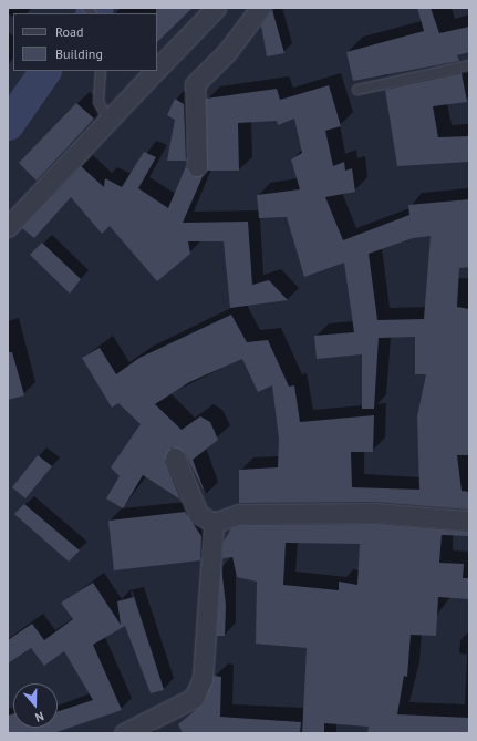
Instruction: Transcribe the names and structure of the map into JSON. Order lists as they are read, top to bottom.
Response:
{
  "legend": ["Road", "Building"],
  "north": "bottom"
}
